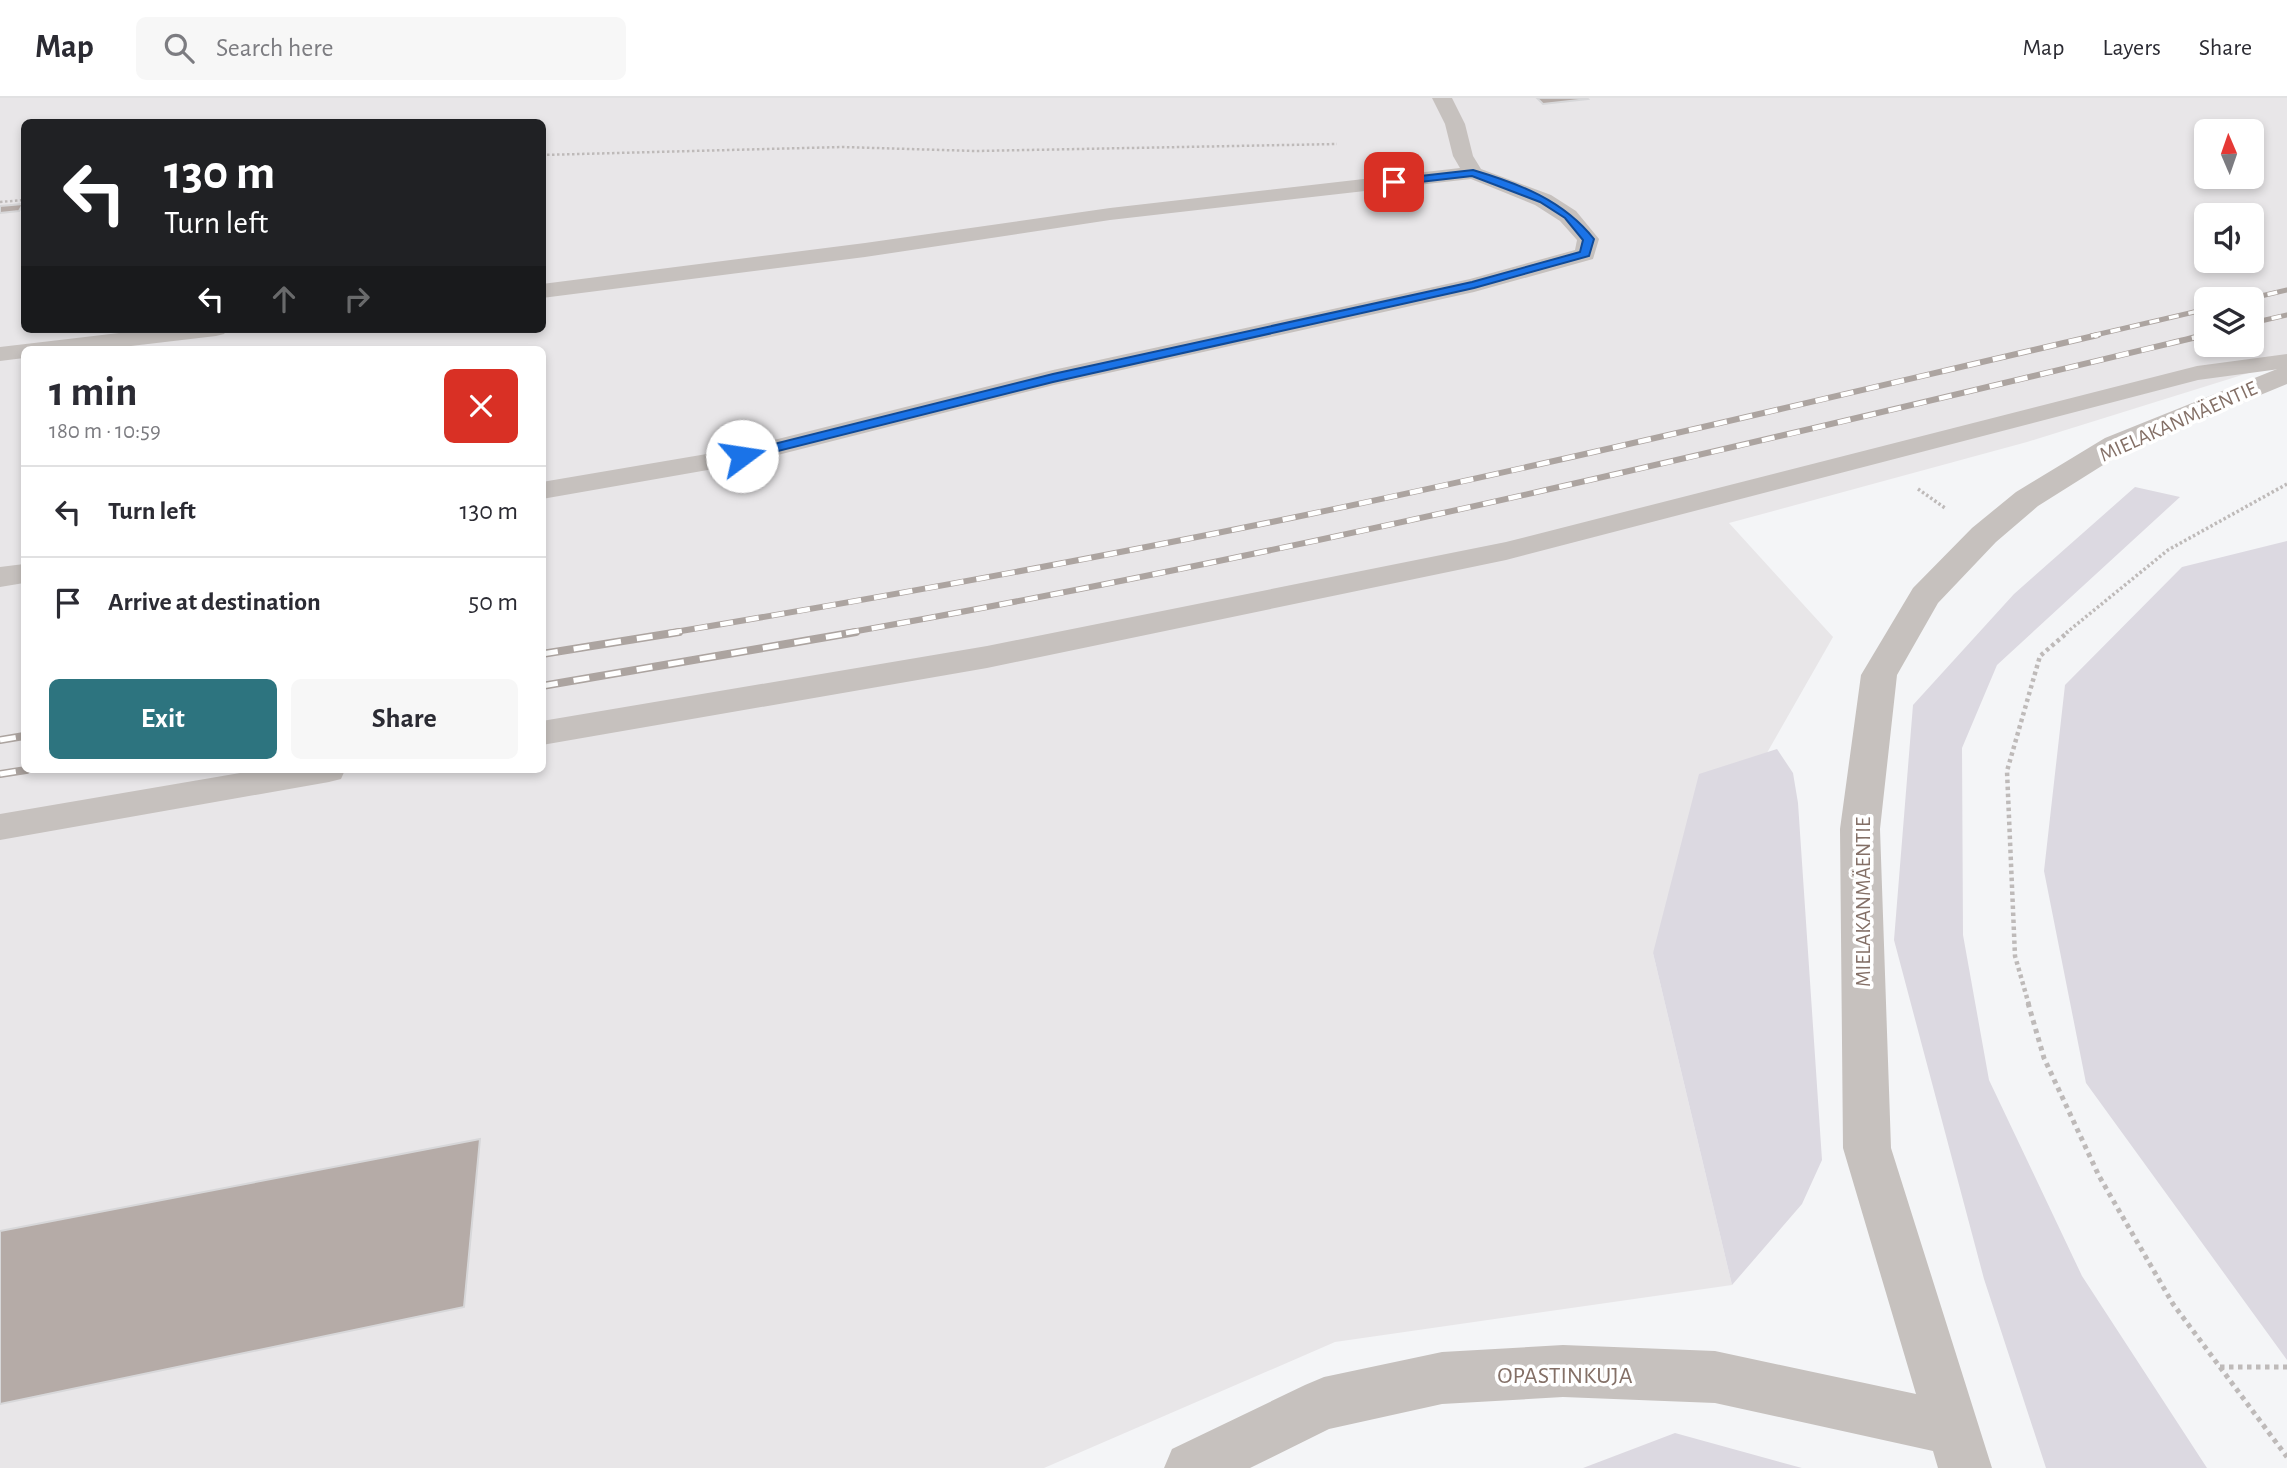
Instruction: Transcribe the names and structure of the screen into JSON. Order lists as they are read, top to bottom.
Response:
{
  "streets": {
    "street": ["MIELAKANMÄENTIE", "OPASTINKUJA"]
  },
  "crossings": [
    ["MIELAKANMÄENTIE", "OPASTINKUJA"]
  ],
  "north": "top",
  "page": {
    "header": "Map",
    "search": "Search here",
    "nav": ["Map", "Layers", "Share"],
    "turn": ["130 m", "Turn left"],
    "heading": ["1 min", "180 m · 10:59"],
    "list": [
      {
        "name": "Turn left",
        "value": "130 m"
      },
      {
        "name": "Arrive at destination",
        "value": "50 m"
      }
    ],
    "buttons": ["Exit", "Share"]
  }
}
